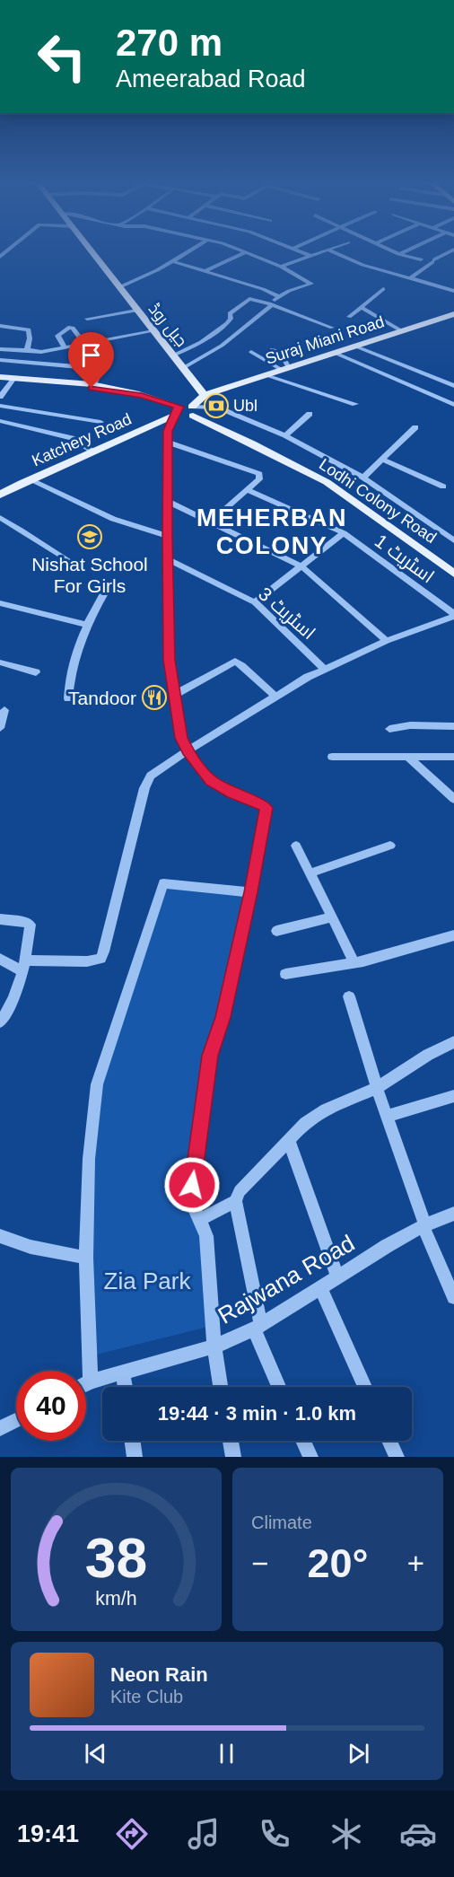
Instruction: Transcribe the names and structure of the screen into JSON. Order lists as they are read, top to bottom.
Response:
{
  "streets": {
    "main road": [
      "جیل روڈ",
      "Suraj Miani Road",
      "Katchery Road",
      "Lodhi Colony Road"
    ],
    "street": ["اسٹریٹ 1", "اسٹریٹ 3", "Rajwana Road"]
  },
  "crossings": [
    ["جیل روڈ", "Suraj Miani Road"]
  ],
  "districts": ["MEHERBAN COLONY"],
  "parks": ["Zia Park"],
  "places": {
    "bank": ["Ubl"],
    "school or university": ["Nishat School For Girls"],
    "restaurant": ["Tandoor"]
  },
  "page": {
    "turn": ["270 m", "Ameerabad Road"],
    "limit": "40",
    "trip": "19:44 · 3 min · 1.0 km",
    "tile": "Climate",
    "heat": ["−", "20°", "+"],
    "song": ["Neon Rain", "Kite Club"],
    "tabs": "19:41",
    "gauge": ["38", "km/h"]
  }
}
